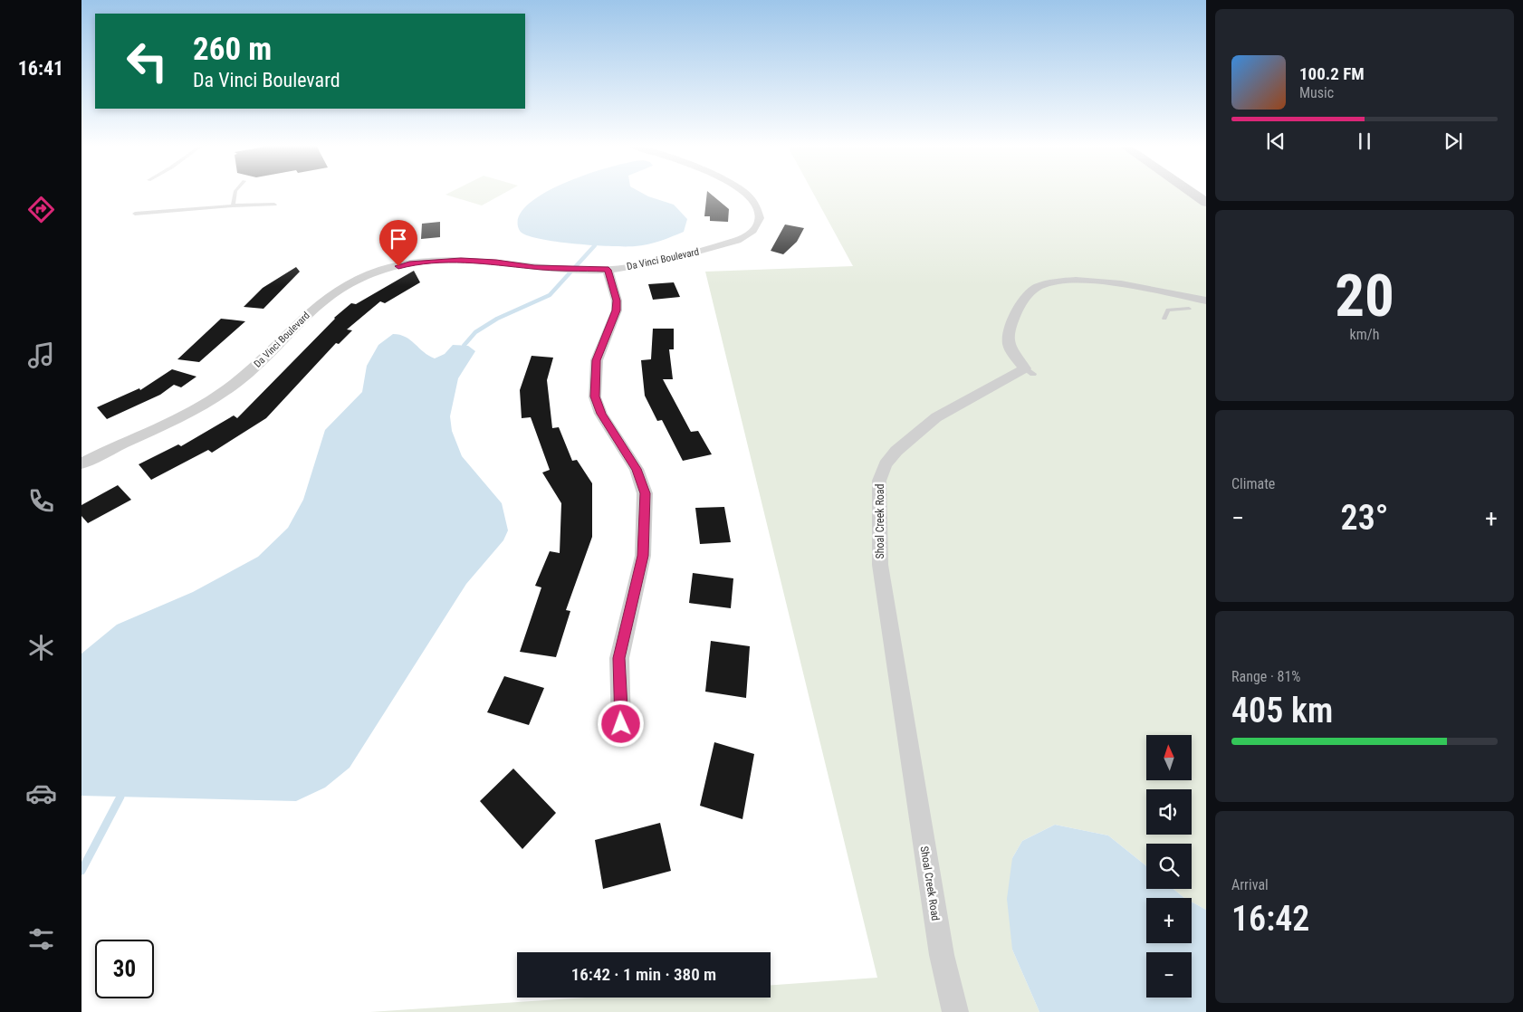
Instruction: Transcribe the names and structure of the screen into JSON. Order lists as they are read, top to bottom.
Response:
{
  "streets": {
    "street": ["Da Vinci Boulevard", "Shoal Creek Road"]
  },
  "north": "top",
  "page": {
    "tabs": "16:41",
    "turn": ["260 m", "Da Vinci Boulevard"],
    "song": ["100.2 FM", "Music"],
    "tile": [
      ["20", "km/h"],
      "Climate",
      ["Range · 81%", "405 km"],
      ["Arrival", "16:42"]
    ],
    "heat": ["−", "23°", "+"],
    "map_buttons": ["+", "−"],
    "limit": "30",
    "trip": "16:42 · 1 min · 380 m"
  }
}
